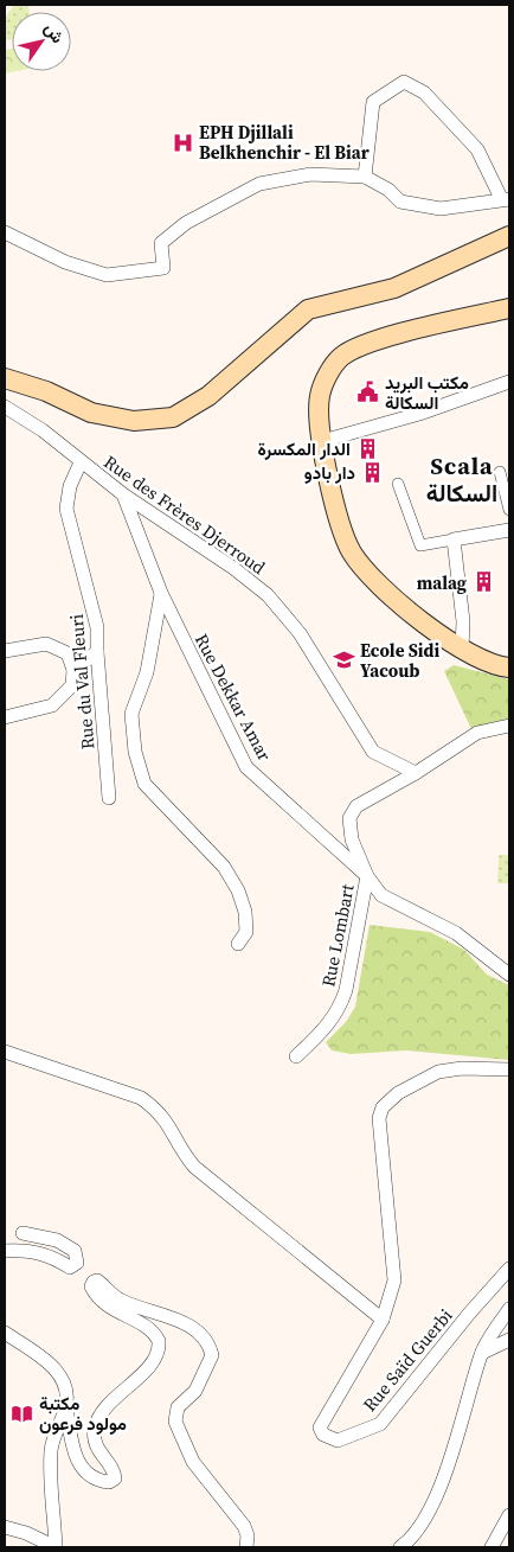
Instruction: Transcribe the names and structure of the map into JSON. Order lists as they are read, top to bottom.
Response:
{
  "streets": {
    "street": [
      "Rue des Frères Djerroud",
      "Rue du Val Fleuri",
      "Rue Dekkar Amar",
      "Rue Lombart",
      "Rue Saïd Guerbi"
    ]
  },
  "crossings": [
    ["Rue des Frères Djerroud", "Rue du Val Fleuri"],
    ["Rue des Frères Djerroud", "Rue Dekkar Amar"],
    ["Rue des Frères Djerroud", "Rue Lombart"],
    ["Rue Dekkar Amar", "Rue Lombart"]
  ],
  "districts": ["Scala السكالة"],
  "places": {
    "hospital": ["EPH Djillali Belkhenchir - El Biar"],
    "public building": ["مكتب البريد السكالة"],
    "building": ["الدار المكسرة", "دار بادو", "malag"],
    "school or university": ["Ecole Sidi Yacoub"],
    "library": ["مكتبة مولود فرعون"]
  },
  "north": "top right"
}
